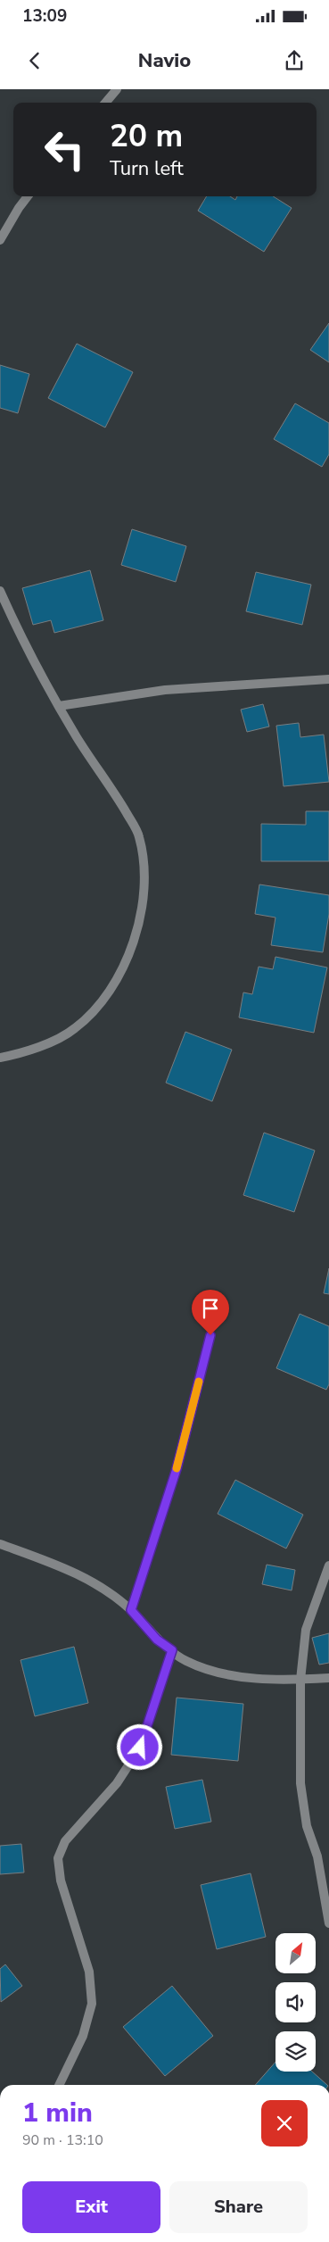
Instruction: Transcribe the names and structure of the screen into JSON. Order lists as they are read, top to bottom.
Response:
{
  "north": "top right",
  "page": {
    "status": "13:09",
    "header": "Navio",
    "turn": ["20 m", "Turn left"],
    "heading": ["1 min", "90 m · 13:10"],
    "buttons": ["Exit", "Share"]
  }
}
